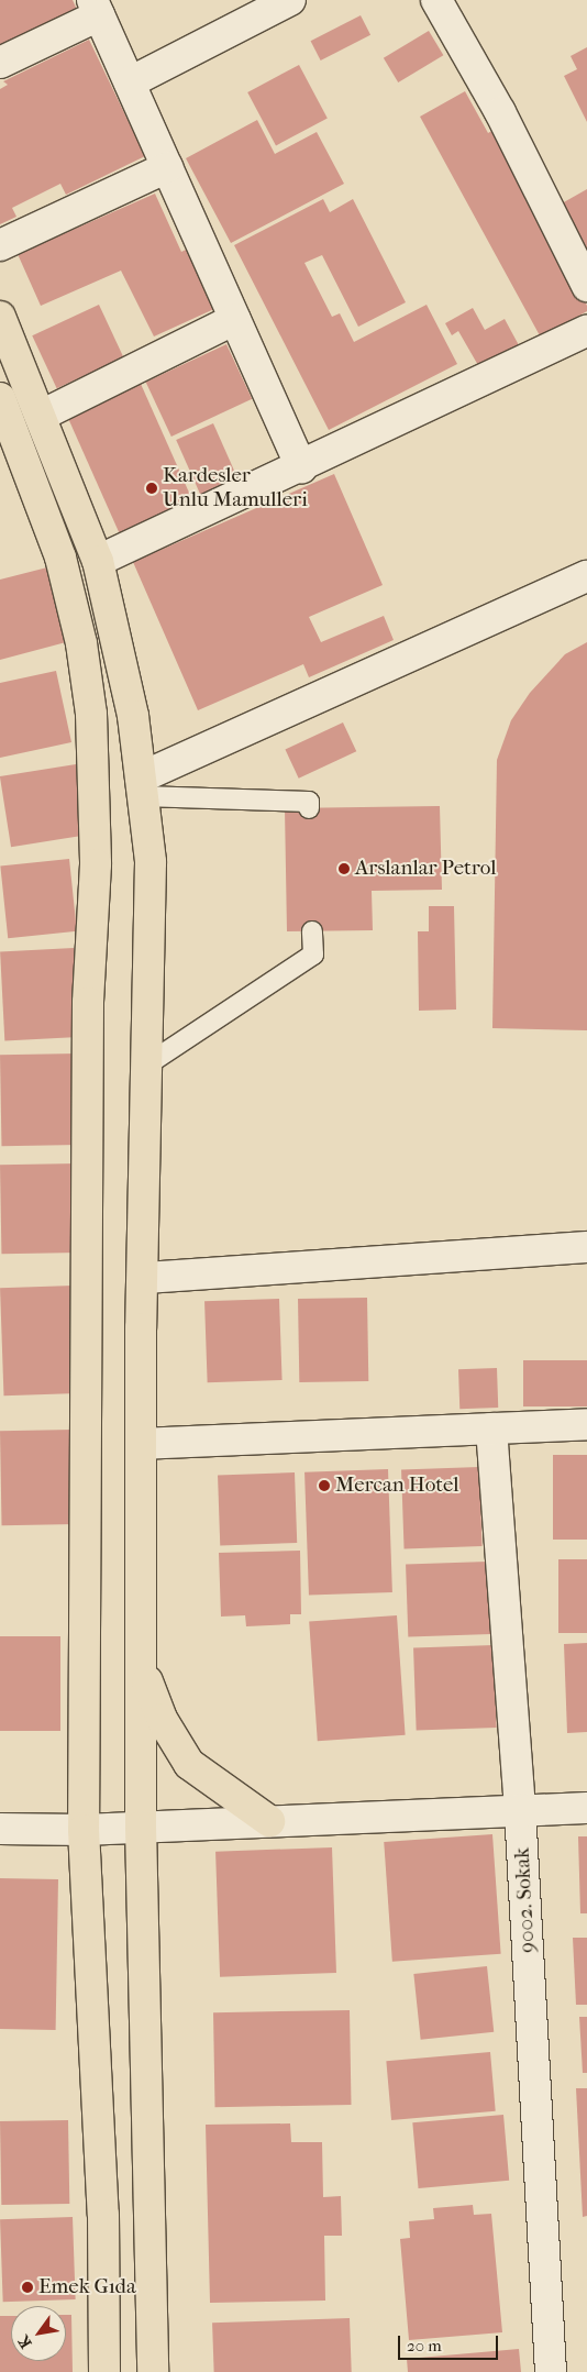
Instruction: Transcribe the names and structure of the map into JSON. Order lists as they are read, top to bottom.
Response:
{
  "streets": {
    "street": ["9002. Sokak"]
  },
  "places": [
    "Kardesler Unlu Mamulleri",
    "Arslanlar Petrol",
    "Mercan Hotel",
    "Emek Gıda"
  ],
  "scale_bar": "20 m",
  "north": "bottom left"
}
